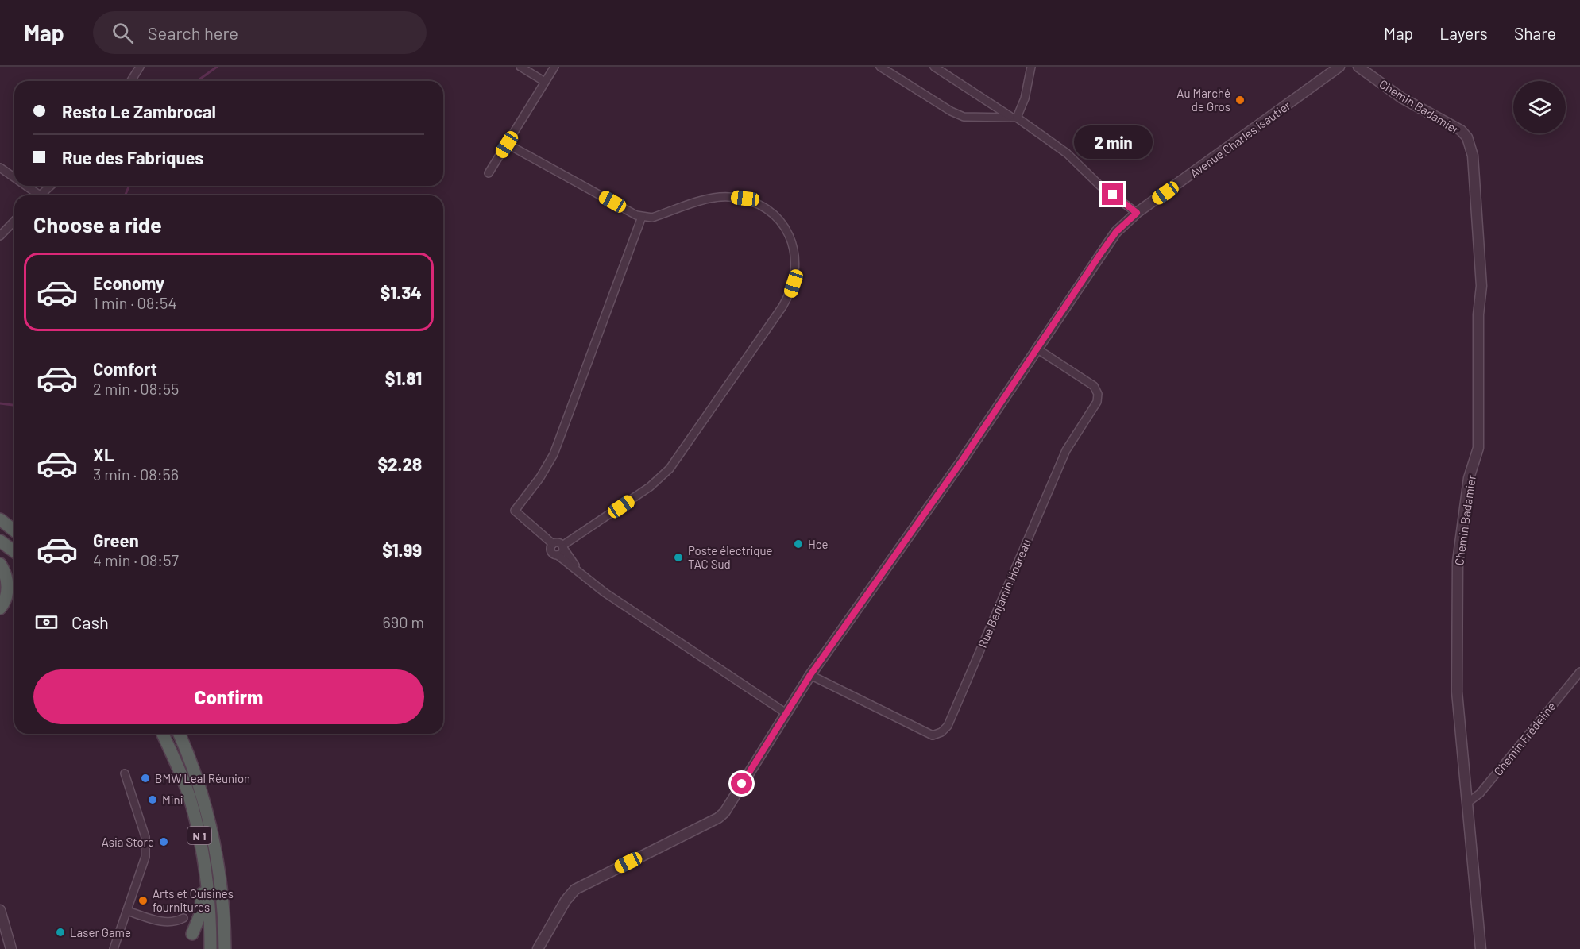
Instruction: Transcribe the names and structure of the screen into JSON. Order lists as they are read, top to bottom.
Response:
{
  "streets": {
    "highway": ["N 1"],
    "street": [
      "Chemin Badamier",
      "Avenue Charles Isautier",
      "Rue Benjamin Hoareau",
      "Chemin Frédeline"
    ]
  },
  "crossings": [
    ["Chemin Badamier", "Chemin Frédeline"],
    ["Avenue Charles Isautier", "Rue Benjamin Hoareau"]
  ],
  "places": [
    "Au Marché de Gros",
    "Hce",
    "Poste électrique TAC Sud",
    "BMW Leal Réunion",
    "Mini",
    "Asia Store",
    "Arts et Cuisines fournitures",
    "Laser Game"
  ],
  "page": {
    "header": "Map",
    "search": "Search here",
    "nav": ["Map", "Layers", "Share"],
    "banner": ["Resto Le Zambrocal", "Rue des Fabriques"],
    "bubble": "2 min",
    "heading": "Choose a ride",
    "list": [
      {
        "name": "Economy",
        "note": "1 min · 08:54",
        "value": "$1.34"
      },
      {
        "name": "Comfort",
        "note": "2 min · 08:55",
        "value": "$1.81"
      },
      {
        "name": "XL",
        "note": "3 min · 08:56",
        "value": "$2.28"
      },
      {
        "name": "Green",
        "note": "4 min · 08:57",
        "value": "$1.99"
      }
    ],
    "pay": ["Cash", "690 m"],
    "buttons": "Confirm"
  }
}
